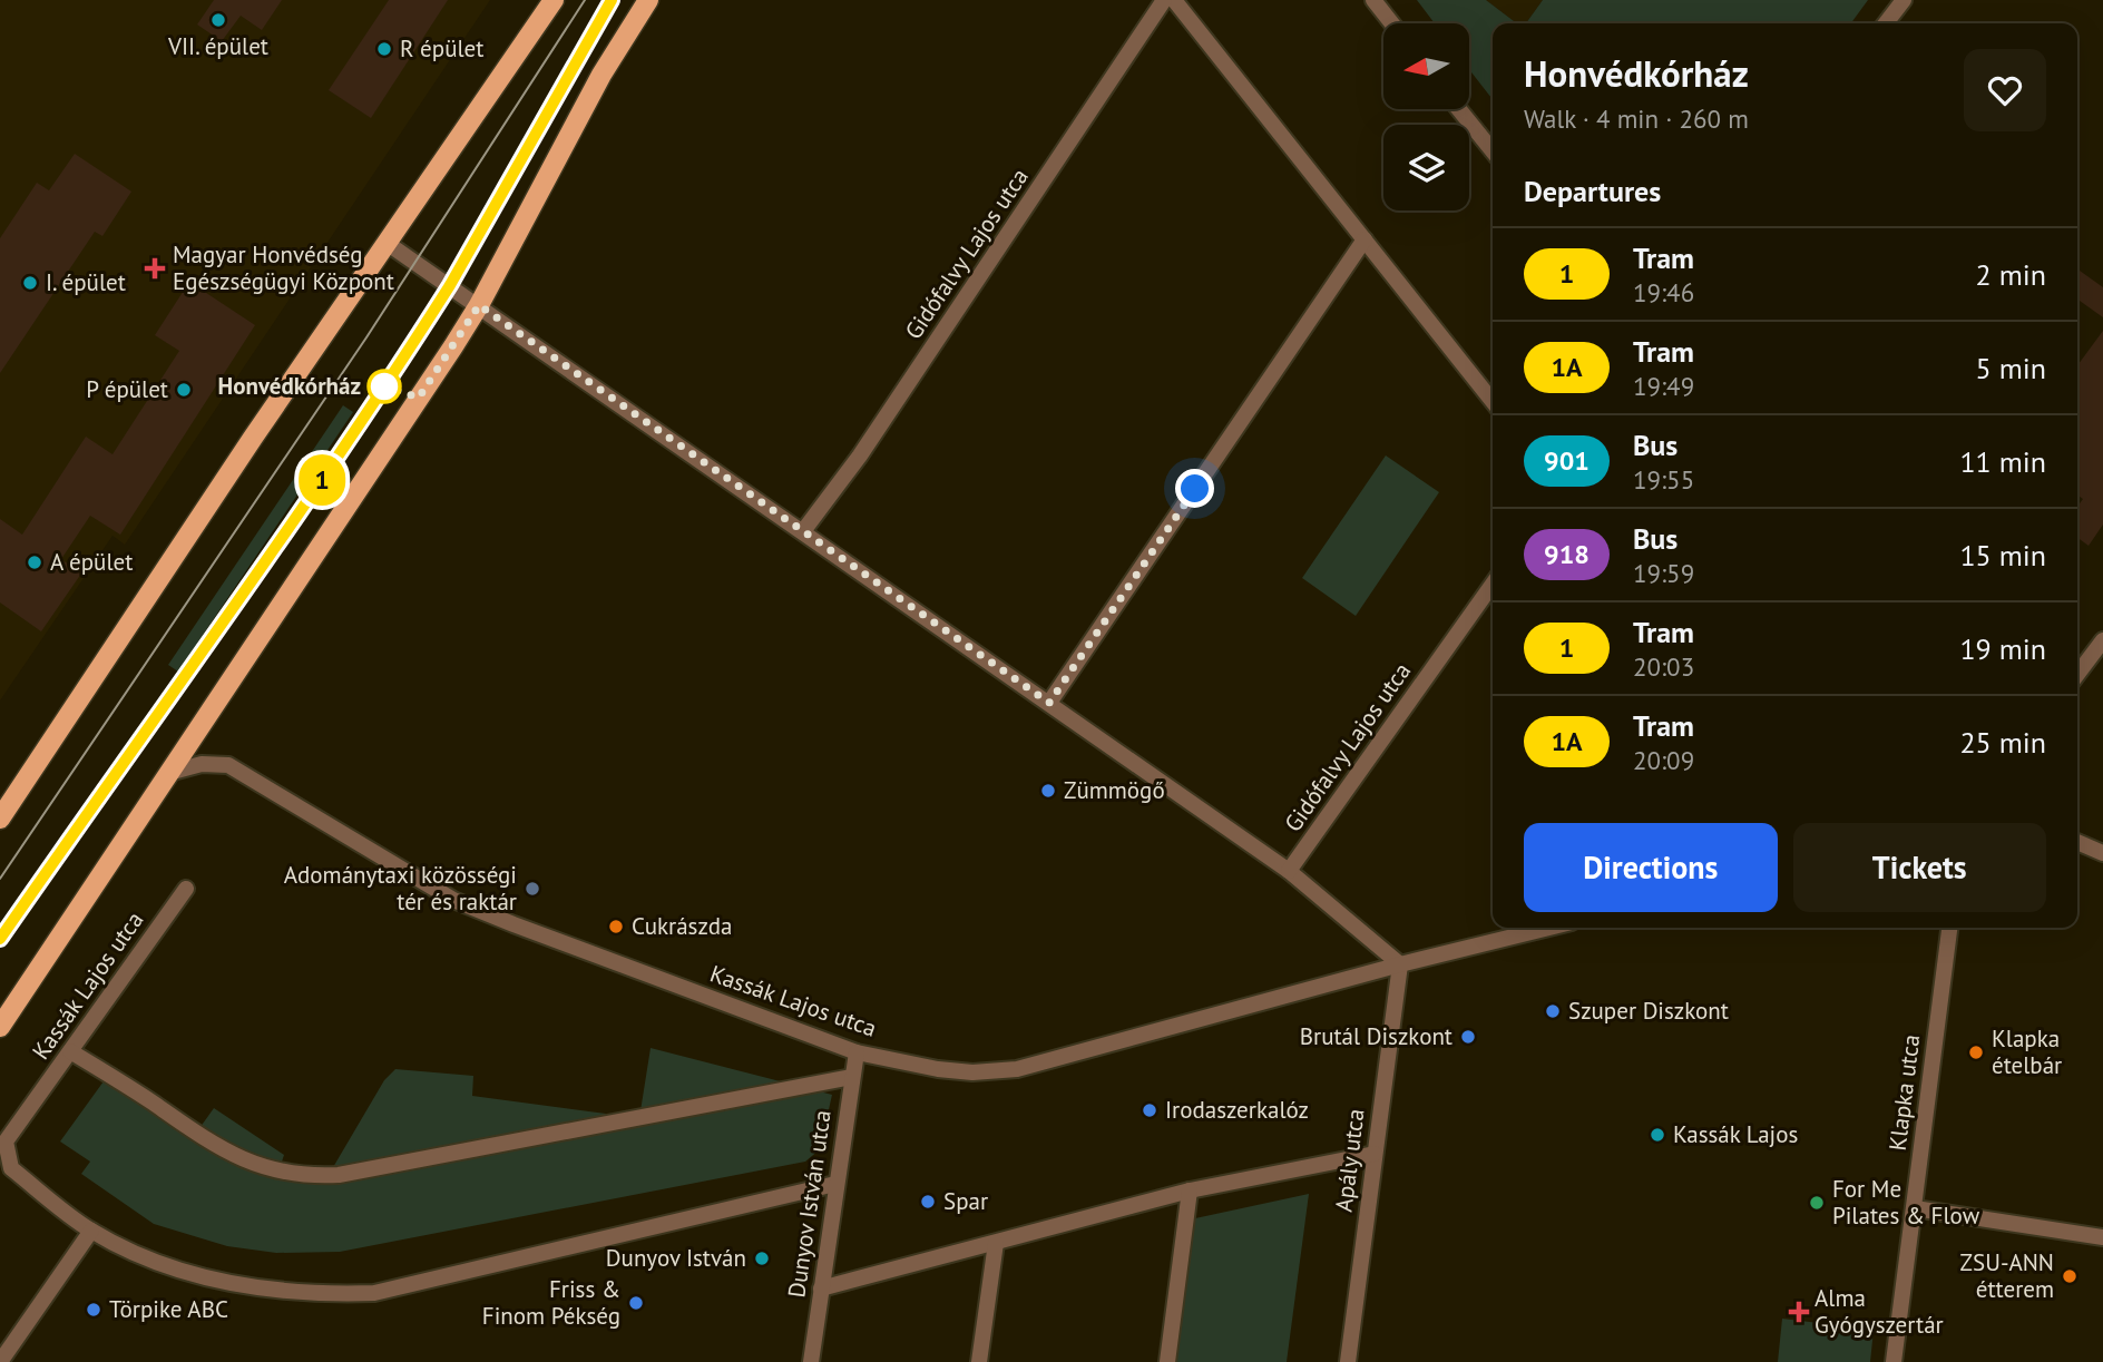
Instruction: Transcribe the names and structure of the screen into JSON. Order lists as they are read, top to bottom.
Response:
{
  "streets": {
    "street": [
      "Gidófalvy Lajos utca",
      "Kassák Lajos utca",
      "Klapka utca",
      "Apály utca",
      "Dunyov István utca"
    ]
  },
  "crossings": [
    ["Gidófalvy Lajos utca", "Kassák Lajos utca"],
    ["Gidófalvy Lajos utca", "Apály utca"],
    ["Kassák Lajos utca", "Apály utca"],
    ["Kassák Lajos utca", "Dunyov István utca"]
  ],
  "places": {
    "other": [
      "VII. épület",
      "R épület",
      "I. épület",
      "Honvédkórház",
      "P épület",
      "A épület",
      "Zümmögő",
      "Adománytaxi közösségi tér és raktár",
      "Cukrászda",
      "Szuper Diszkont",
      "Brutál Diszkont",
      "Klapka ételbár",
      "Irodaszerkalóz",
      "Kassák Lajos",
      "Spar",
      "For Me Pilates & Flow",
      "Dunyov István",
      "ZSU-ANN étterem",
      "Friss & Finom Pékség",
      "Törpike ABC"
    ],
    "health": ["Magyar Honvédség Egészségügyi Központ", "Alma Gyógyszertár"]
  },
  "lines": ["tram line 1"],
  "north": "left",
  "page": {
    "on_map": "1",
    "heading": [
      ["Honvédkórház", "Walk · 4 min · 260 m"],
      "Departures"
    ],
    "list": [
      {
        "mark": "1",
        "name": "Tram",
        "note": "19:46",
        "value": "2 min"
      },
      {
        "mark": "1A",
        "name": "Tram",
        "note": "19:49",
        "value": "5 min"
      },
      {
        "mark": "901",
        "name": "Bus",
        "note": "19:55",
        "value": "11 min"
      },
      {
        "mark": "918",
        "name": "Bus",
        "note": "19:59",
        "value": "15 min"
      },
      {
        "mark": "1",
        "name": "Tram",
        "note": "20:03",
        "value": "19 min"
      },
      {
        "mark": "1A",
        "name": "Tram",
        "note": "20:09",
        "value": "25 min"
      }
    ],
    "buttons": ["Directions", "Tickets"]
  }
}
